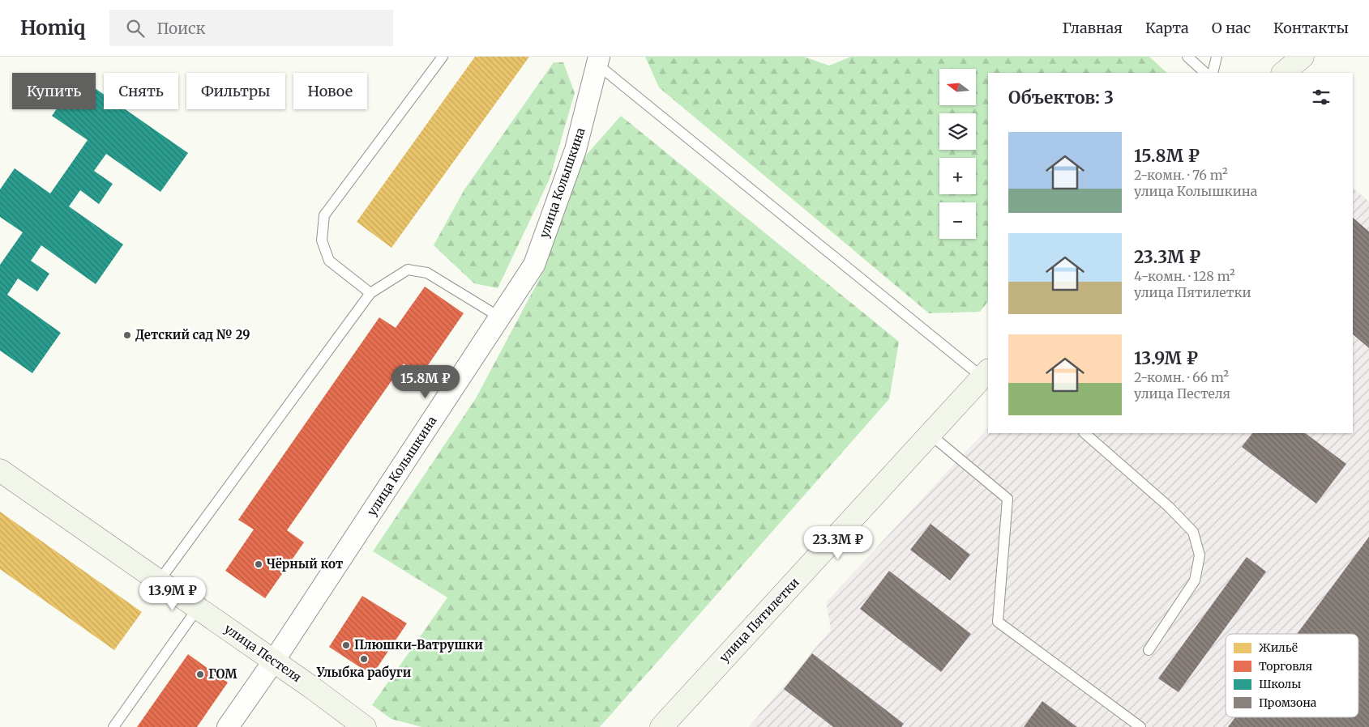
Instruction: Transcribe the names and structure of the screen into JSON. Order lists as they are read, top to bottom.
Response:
{
  "streets": {
    "main road": ["улица Пятилетки", "улица Пестеля"],
    "street": ["улица Колышкина"]
  },
  "crossings": [
    ["улица Колышкина", "улица Пестеля"]
  ],
  "places": [
    "Детский сад № 29",
    "Чёрный кот",
    "Плюшки-Ватрушки",
    "Улыбка рабуги",
    "ГОМ"
  ],
  "legend": [
    "Жильё",
    "Торговля",
    "Школы",
    "Промзона"
  ],
  "north": "left",
  "page": {
    "header": "Homiq",
    "search": "Поиск",
    "nav": [
      "Главная",
      "Карта",
      "О нас",
      "Контакты"
    ],
    "map_buttons": ["+", "−"],
    "chip": [
      "Купить",
      "Снять",
      "Фильтры",
      "Новое"
    ],
    "heading": "Объектов: 3",
    "list": [
      {
        "name": "15.8M ₽",
        "note": "2-комн. · 76 m² · улица Колышкина"
      },
      {
        "name": "23.3M ₽",
        "note": "4-комн. · 128 m² · улица Пятилетки"
      },
      {
        "name": "13.9M ₽",
        "note": "2-комн. · 66 m² · улица Пестеля"
      }
    ],
    "price": ["15.8M ₽", "23.3M ₽", "13.9M ₽"]
  }
}
